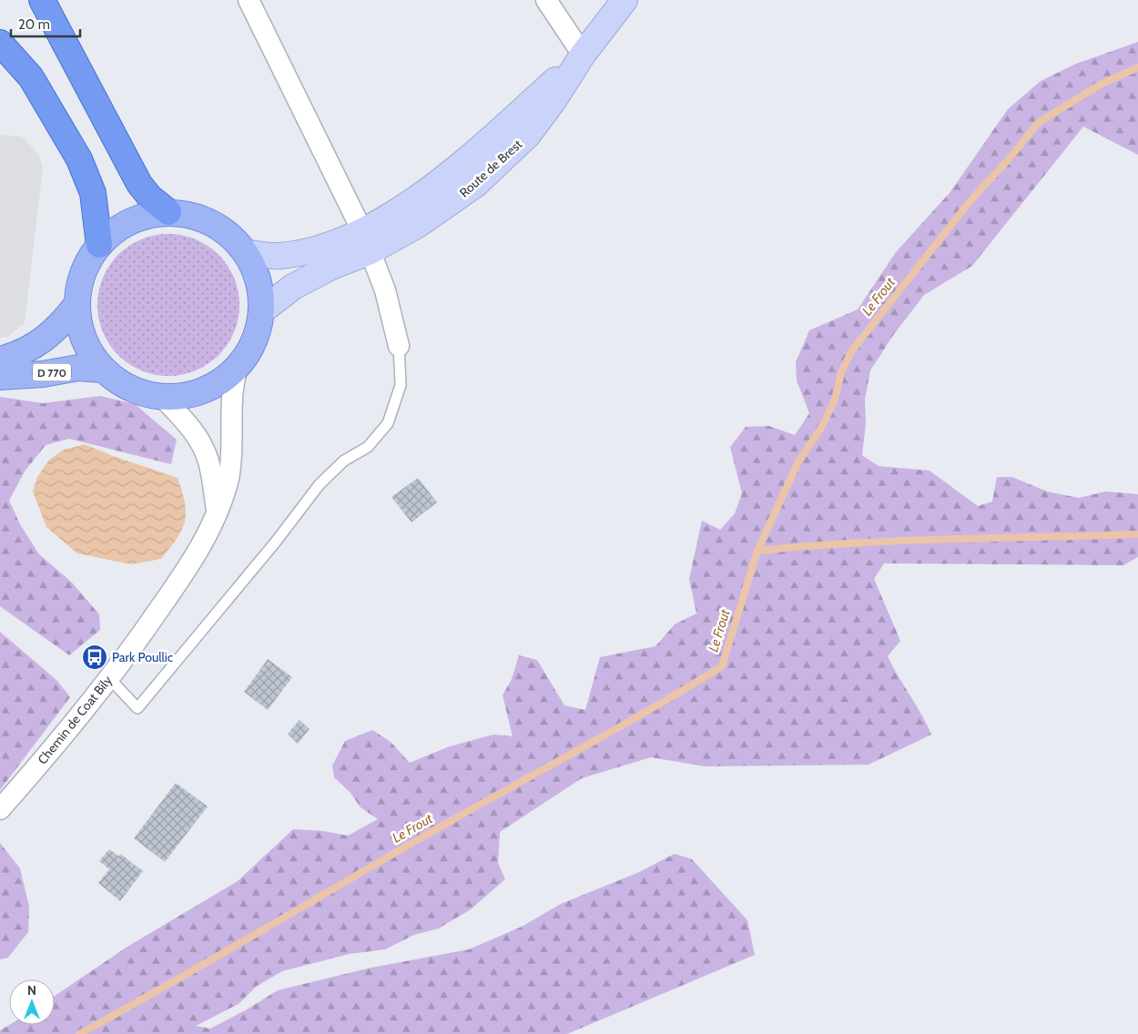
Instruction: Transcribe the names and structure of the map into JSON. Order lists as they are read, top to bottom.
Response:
{
  "streets": {
    "main road": ["Route de Brest", "D 770"],
    "street": ["Chemin de Coat Bily"]
  },
  "water": ["Le Frout"],
  "places": {
    "bus stop": ["Park Poullic"]
  },
  "scale_bar": "20 m",
  "north": "top"
}
